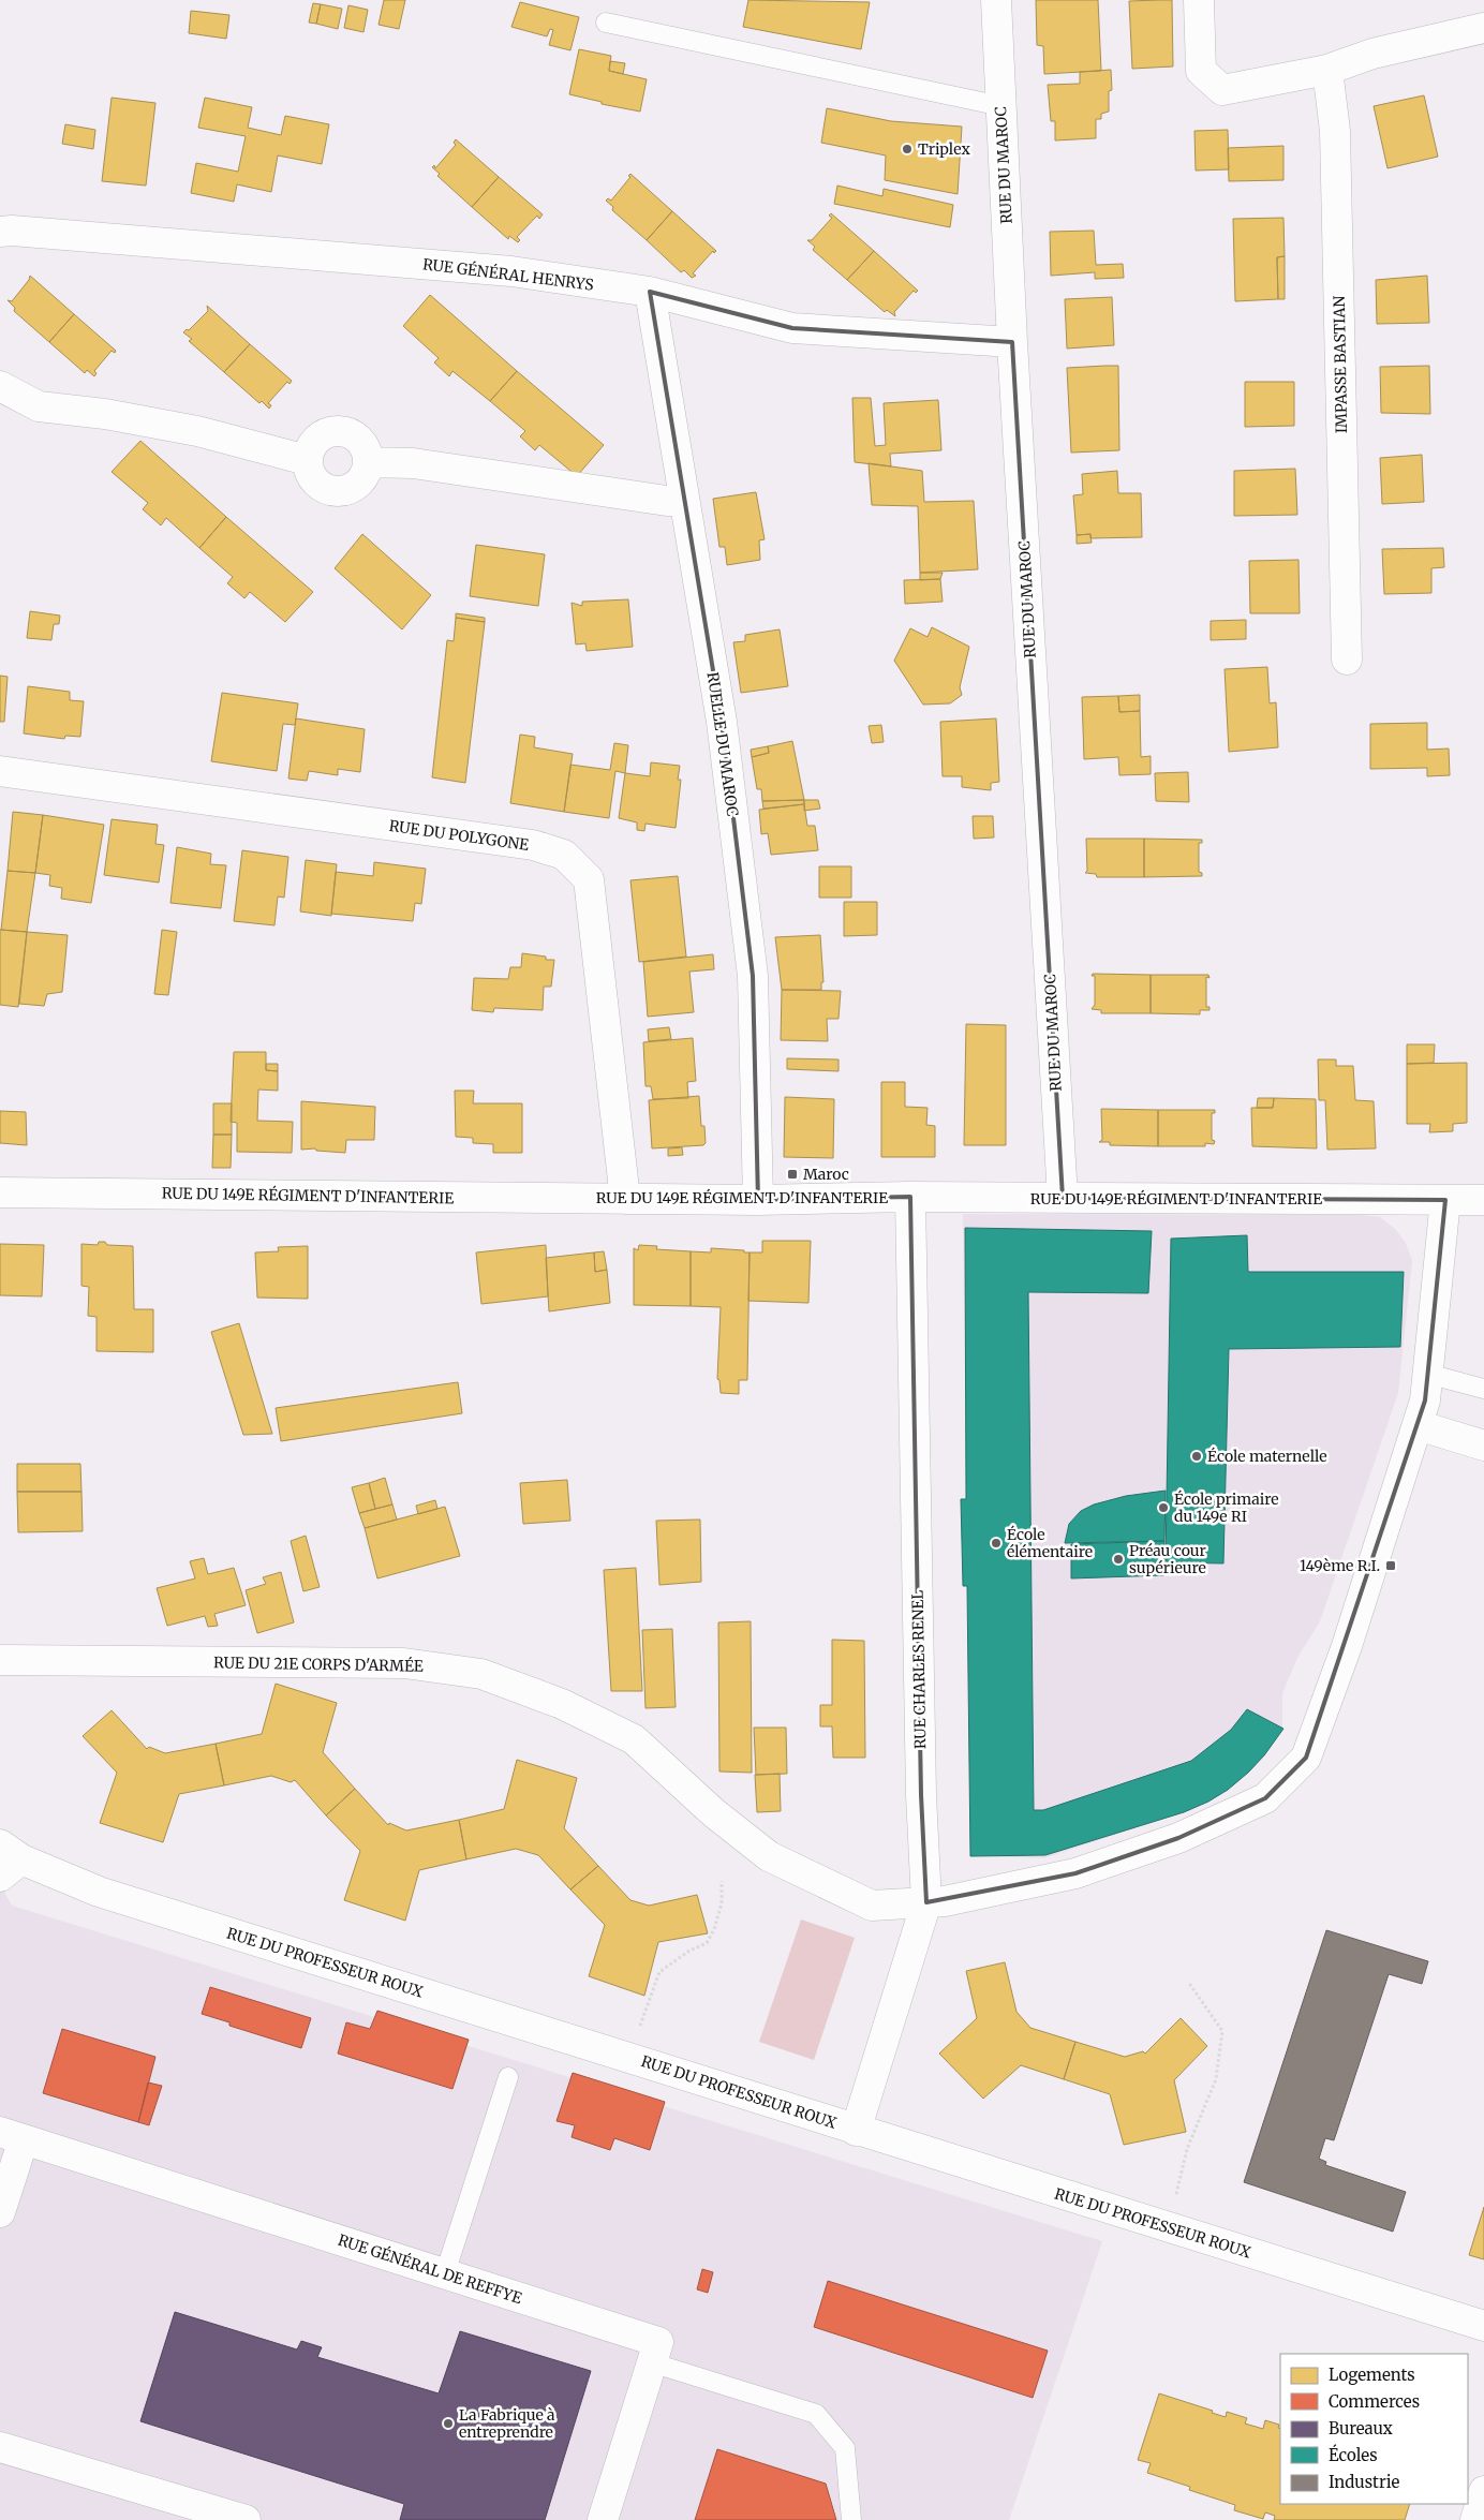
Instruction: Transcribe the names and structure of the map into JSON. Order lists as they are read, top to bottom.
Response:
{
  "streets": {
    "street": [
      "RUE DU MAROC",
      "RUE GÉNÉRAL HENRYS",
      "IMPASSE BASTIAN",
      "RUELLE DU MAROC",
      "RUE DU POLYGONE",
      "RUE DU 149E RÉGIMENT D'INFANTERIE",
      "RUE DU 21E CORPS D'ARMÉE",
      "RUE CHARLES RENEL",
      "RUE DU PROFESSEUR ROUX",
      "RUE GÉNÉRAL DE REFFYE"
    ]
  },
  "crossings": [
    ["RUE DU MAROC", "RUE GÉNÉRAL HENRYS"],
    ["RUE DU MAROC", "RUE DU 149E RÉGIMENT D'INFANTERIE"],
    ["RUE GÉNÉRAL HENRYS", "RUELLE DU MAROC"],
    ["RUELLE DU MAROC", "RUE DU 149E RÉGIMENT D'INFANTERIE"],
    ["RUE DU POLYGONE", "RUE DU 149E RÉGIMENT D'INFANTERIE"],
    ["RUE DU 149E RÉGIMENT D'INFANTERIE", "RUE DU 21E CORPS D'ARMÉE"],
    ["RUE DU 149E RÉGIMENT D'INFANTERIE", "RUE CHARLES RENEL"],
    ["RUE DU 21E CORPS D'ARMÉE", "RUE CHARLES RENEL"],
    ["RUE CHARLES RENEL", "RUE DU PROFESSEUR ROUX"]
  ],
  "places": {
    "other": [
      "Triplex",
      "École maternelle",
      "École primaire du 149e RI",
      "École élémentaire",
      "Préau cour supérieure",
      "La Fabrique à entreprendre"
    ],
    "transit": ["Maroc", "149ème R.I."]
  },
  "legend": [
    "Logements",
    "Commerces",
    "Bureaux",
    "Écoles",
    "Industrie"
  ]
}
